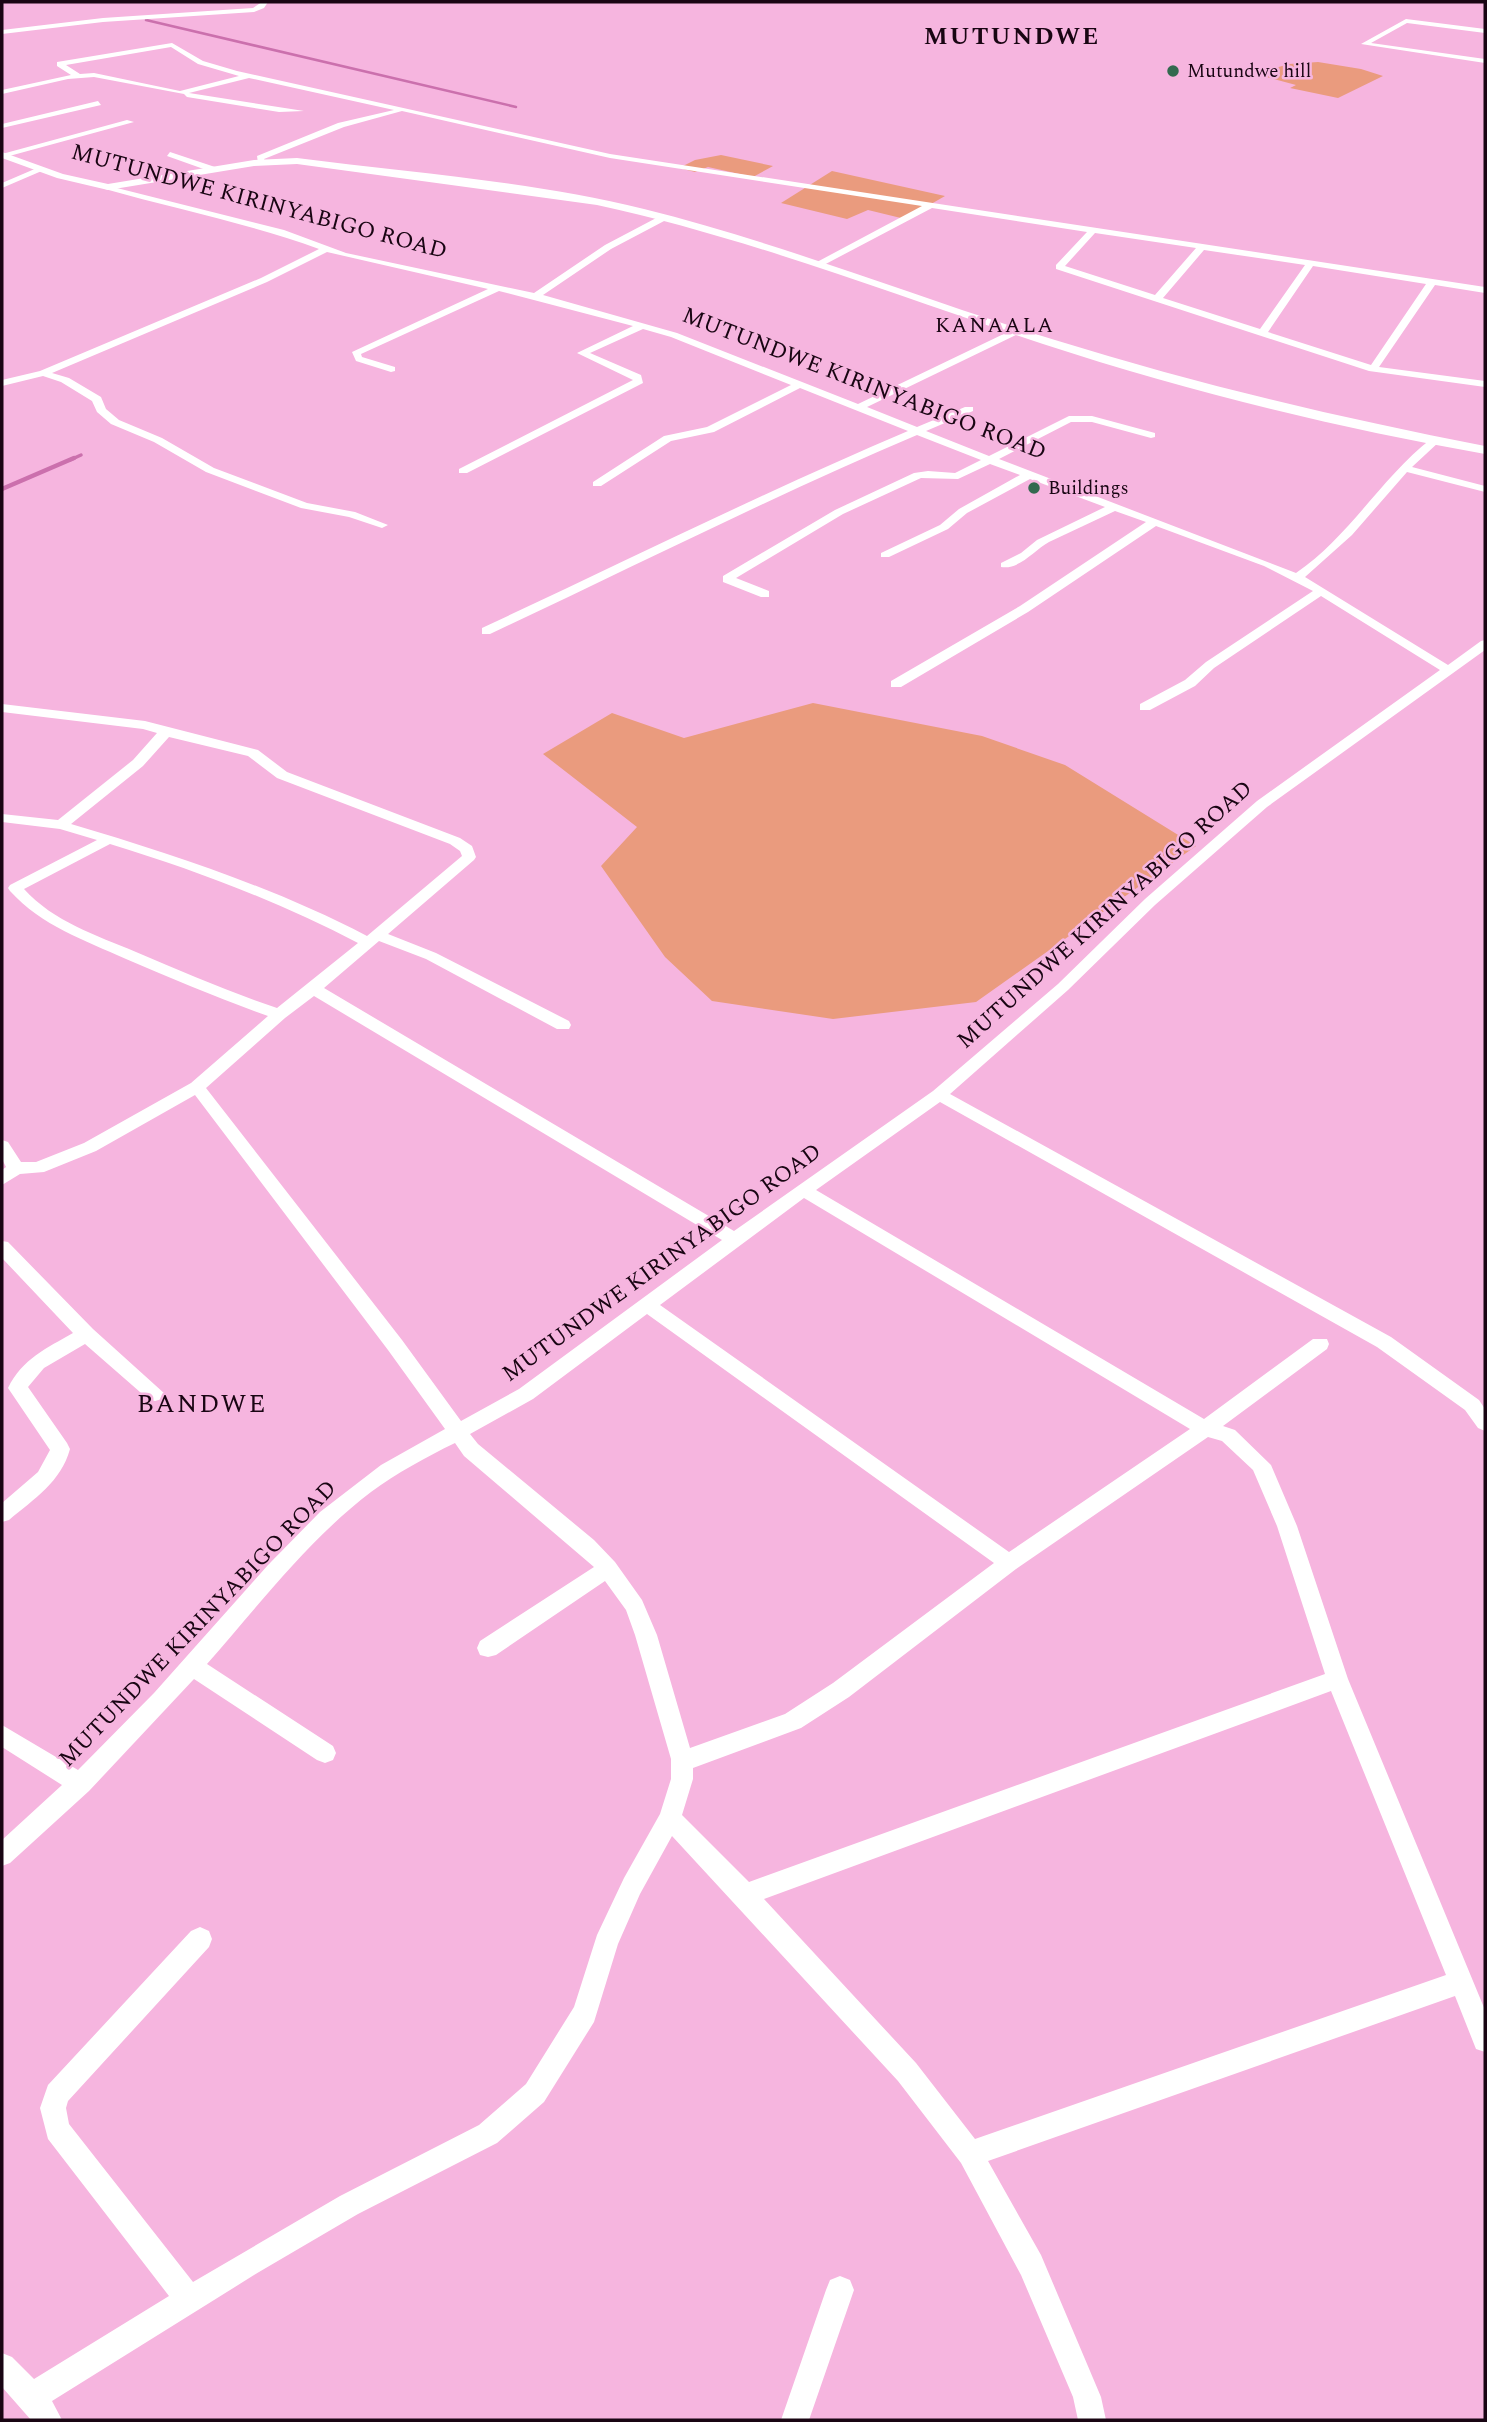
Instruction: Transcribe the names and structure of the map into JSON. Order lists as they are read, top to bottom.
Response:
{
  "streets": {
    "street": ["MUTUNDWE KIRINYABIGO ROAD"]
  },
  "districts": ["MUTUNDWE", "KANAALA", "BANDWE"],
  "places": ["Mutundwe hill", "Buildings"]
}
